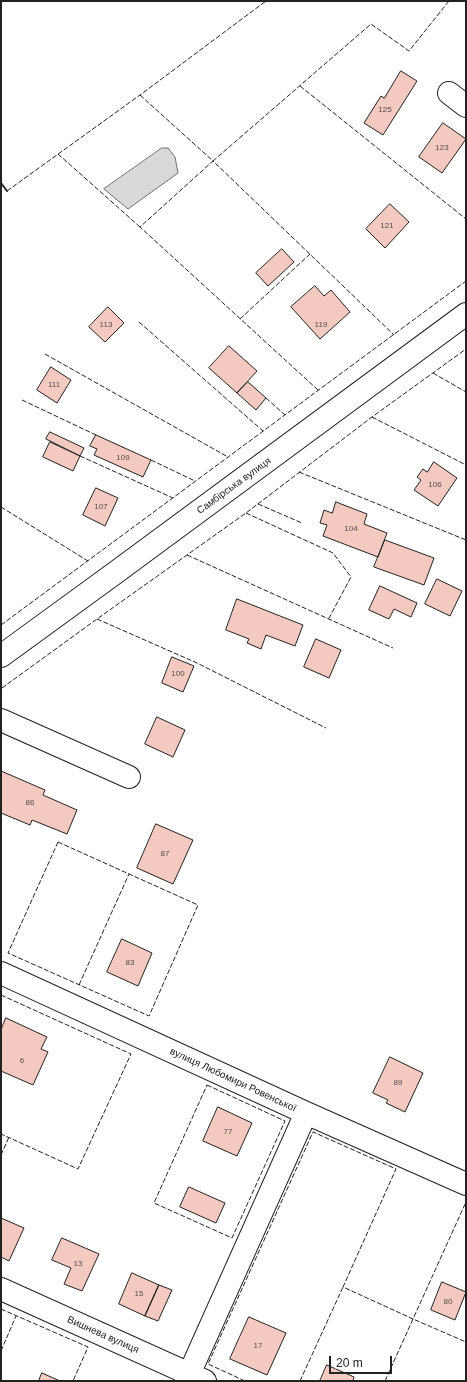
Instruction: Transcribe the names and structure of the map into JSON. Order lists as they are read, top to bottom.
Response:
{
  "streets": {
    "street": ["Самбірська вулиця", "вулиця Любомири Ровенської", "Вишнева вулиця"]
  },
  "house_numbers": [
    "125",
    "123",
    "121",
    "113",
    "119",
    "111",
    "109",
    "106",
    "107",
    "104",
    "100",
    "86",
    "87",
    "83",
    "6",
    "89",
    "77",
    "13",
    "15",
    "80",
    "17"
  ],
  "scale_bar": "20 m"
}
